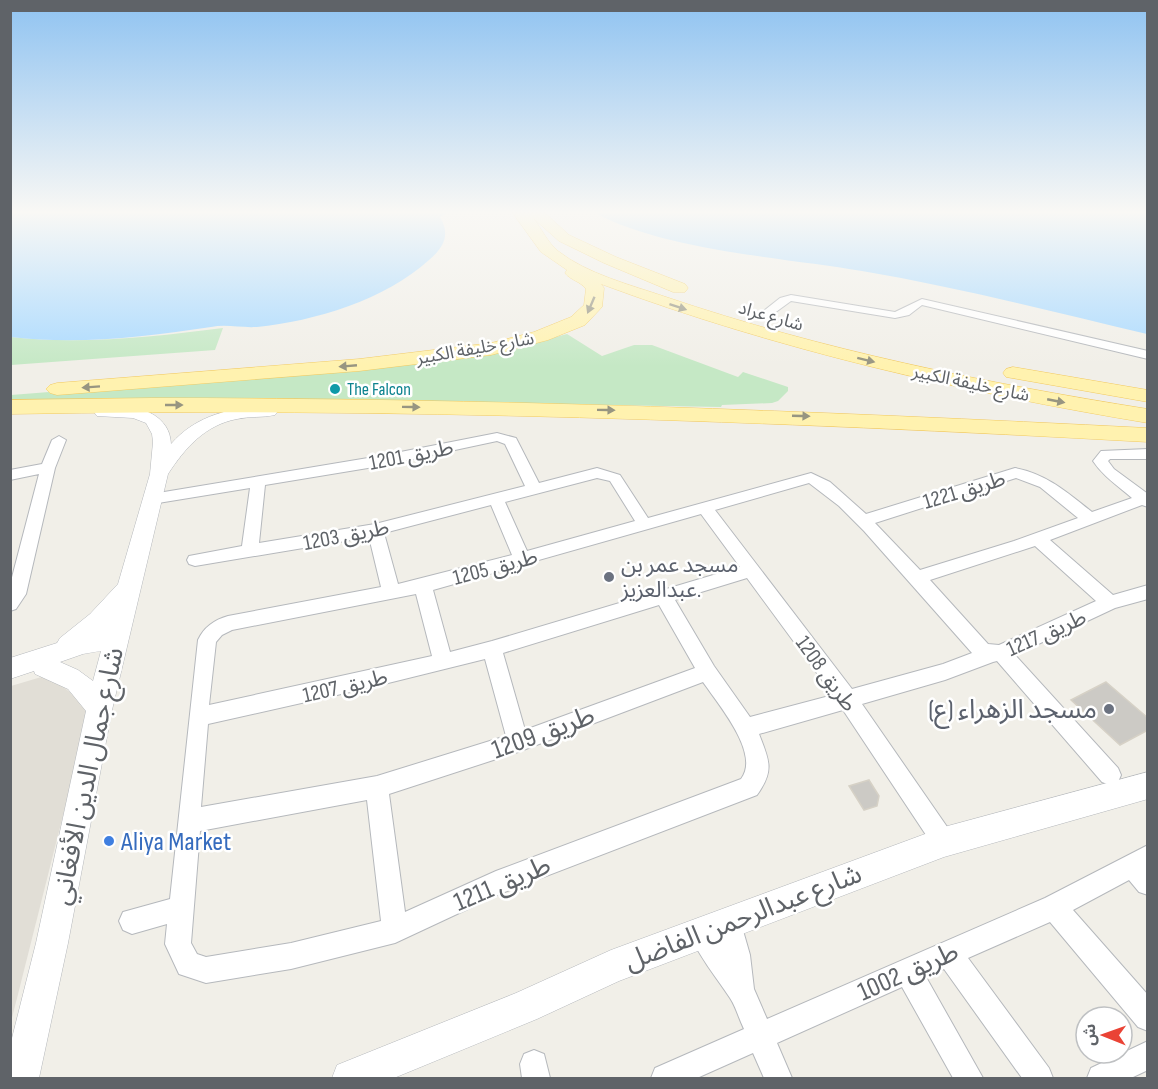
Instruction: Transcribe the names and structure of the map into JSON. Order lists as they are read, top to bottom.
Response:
{
  "streets": {
    "main road": ["شارع عراد", "شارع خليفة الكبير"],
    "street": [
      "طريق 1201",
      "طريق 1221",
      "طريق 1203",
      "طريق 1205",
      "طريق 1217",
      "طريق 1208",
      "طريق 1207",
      "طريق 1209",
      "شارع جمال الدين الأفغاني",
      "طريق 1211",
      "شارع عبدالرحمن الفاضل",
      "طريق 1002"
    ]
  },
  "crossings": [
    ["شارع عراد", "شارع خليفة الكبير"],
    ["شارع خليفة الكبير", "شارع جمال الدين الأفغاني"],
    ["طريق 1201", "طريق 1203"],
    ["طريق 1201", "شارع جمال الدين الأفغاني"],
    ["طريق 1221", "طريق 1205"],
    ["طريق 1203", "طريق 1205"],
    ["طريق 1205", "طريق 1217"],
    ["طريق 1205", "طريق 1208"],
    ["طريق 1205", "طريق 1207"],
    ["طريق 1205", "طريق 1209"],
    ["طريق 1205", "طريق 1211"],
    ["طريق 1217", "طريق 1208"],
    ["طريق 1208", "طريق 1207"],
    ["طريق 1208", "شارع عبدالرحمن الفاضل"],
    ["طريق 1207", "طريق 1211"],
    ["طريق 1209", "طريق 1211"]
  ],
  "places": [
    "The Falcon",
    "مسجد عمر بن عبدالعزيز.",
    "مسجد الزهراء (ع)",
    "Aliya Market"
  ],
  "north": "left"
}
